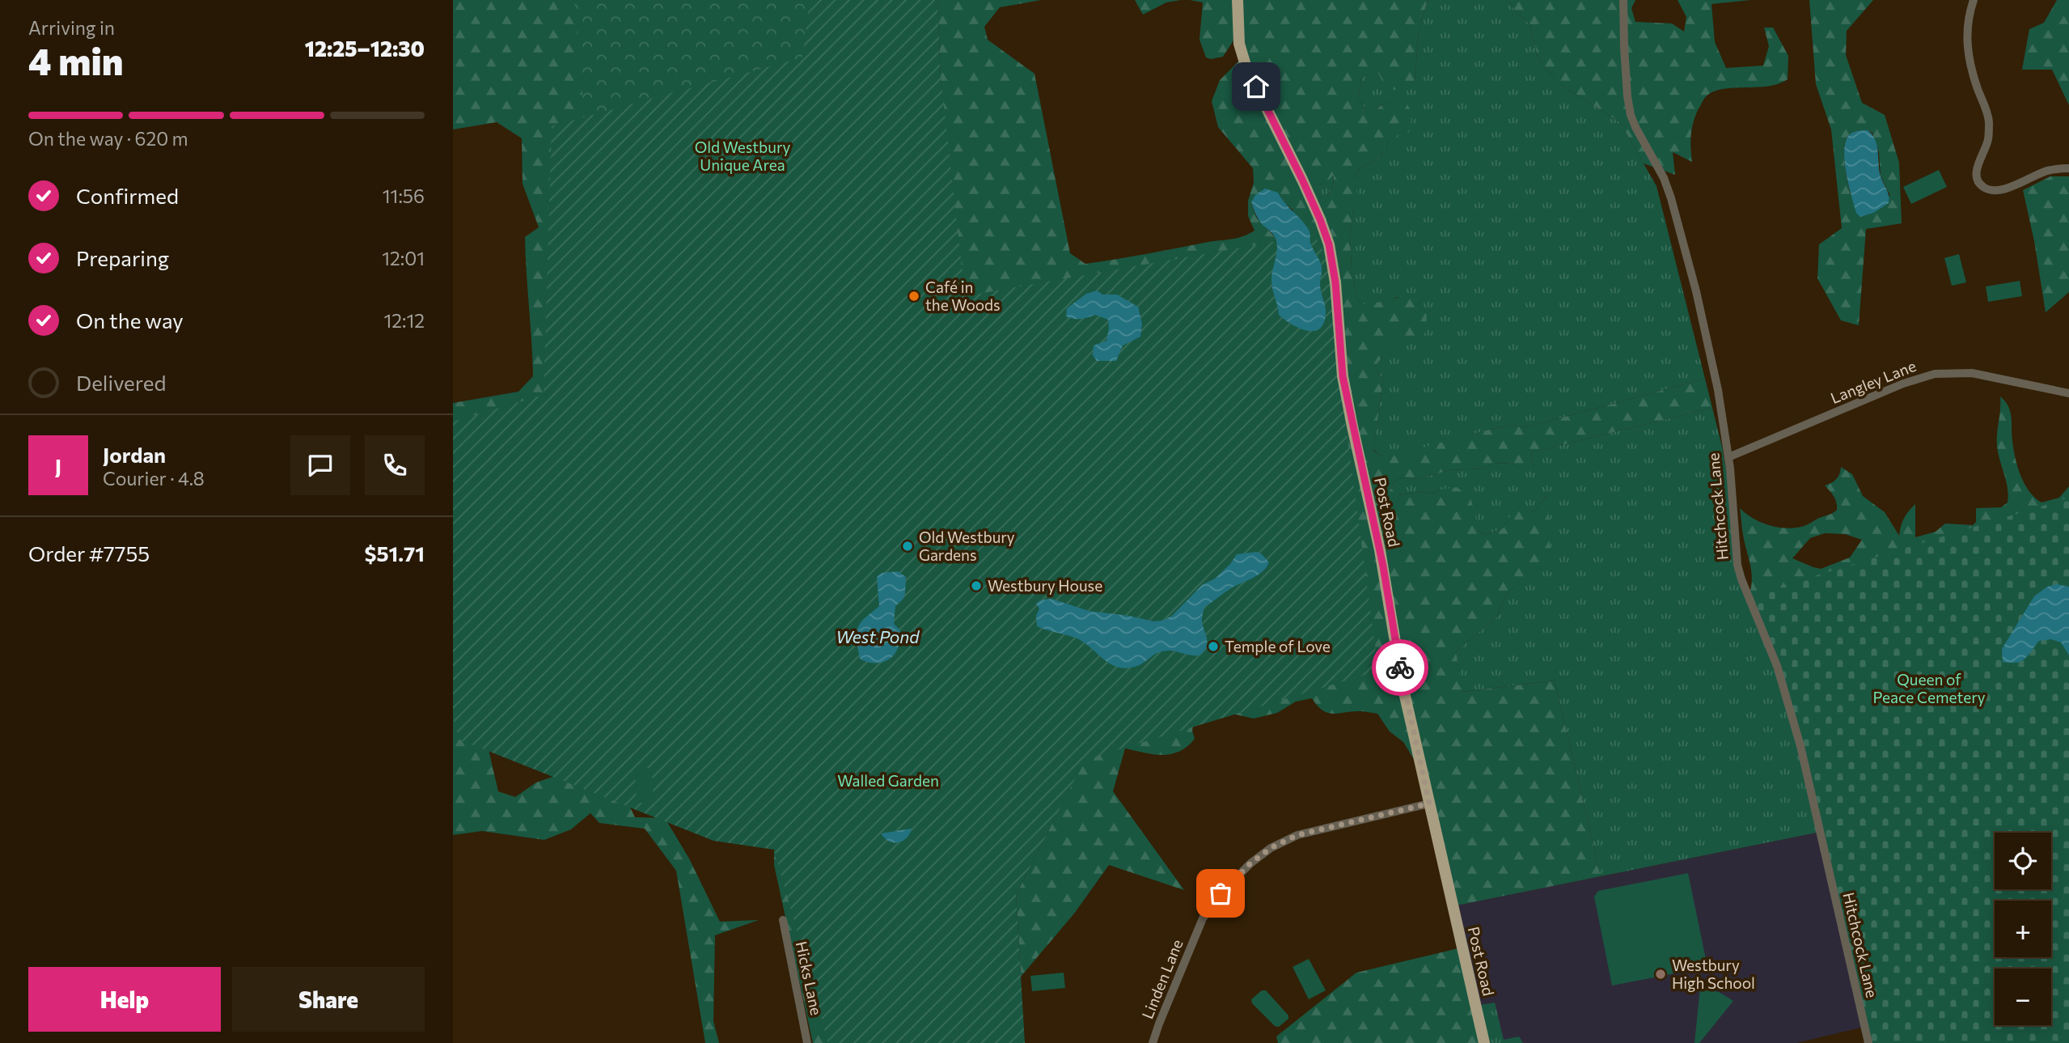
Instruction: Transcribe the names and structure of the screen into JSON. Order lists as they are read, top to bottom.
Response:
{
  "streets": {
    "main road": ["Post Road"],
    "street": [
      "Langley Lane",
      "Hitchcock Lane",
      "Hicks Lane",
      "Linden Lane"
    ]
  },
  "crossings": [
    ["Langley Lane", "Hitchcock Lane"],
    ["Post Road", "Linden Lane"]
  ],
  "water": ["West Pond"],
  "parks": ["Old Westbury Unique Area", "Queen of Peace Cemetery", "Walled Garden"],
  "places": [
    "Café in the Woods",
    "Old Westbury Gardens",
    "Westbury House",
    "Temple of Love",
    "Westbury High School"
  ],
  "page": {
    "heading": ["4 min", "Arriving in", "12:25–12:30"],
    "panel": [
      "Jordan",
      "Courier · 4.8",
      "Order #7755",
      "$51.71"
    ],
    "bar": "On the way · 620 m",
    "list": [
      ["Confirmed", "11:56"],
      ["Preparing", "12:01"],
      ["On the way", "12:12"],
      "Delivered"
    ],
    "round": "J",
    "map_buttons": ["+", "−"],
    "buttons": ["Help", "Share"]
  }
}
